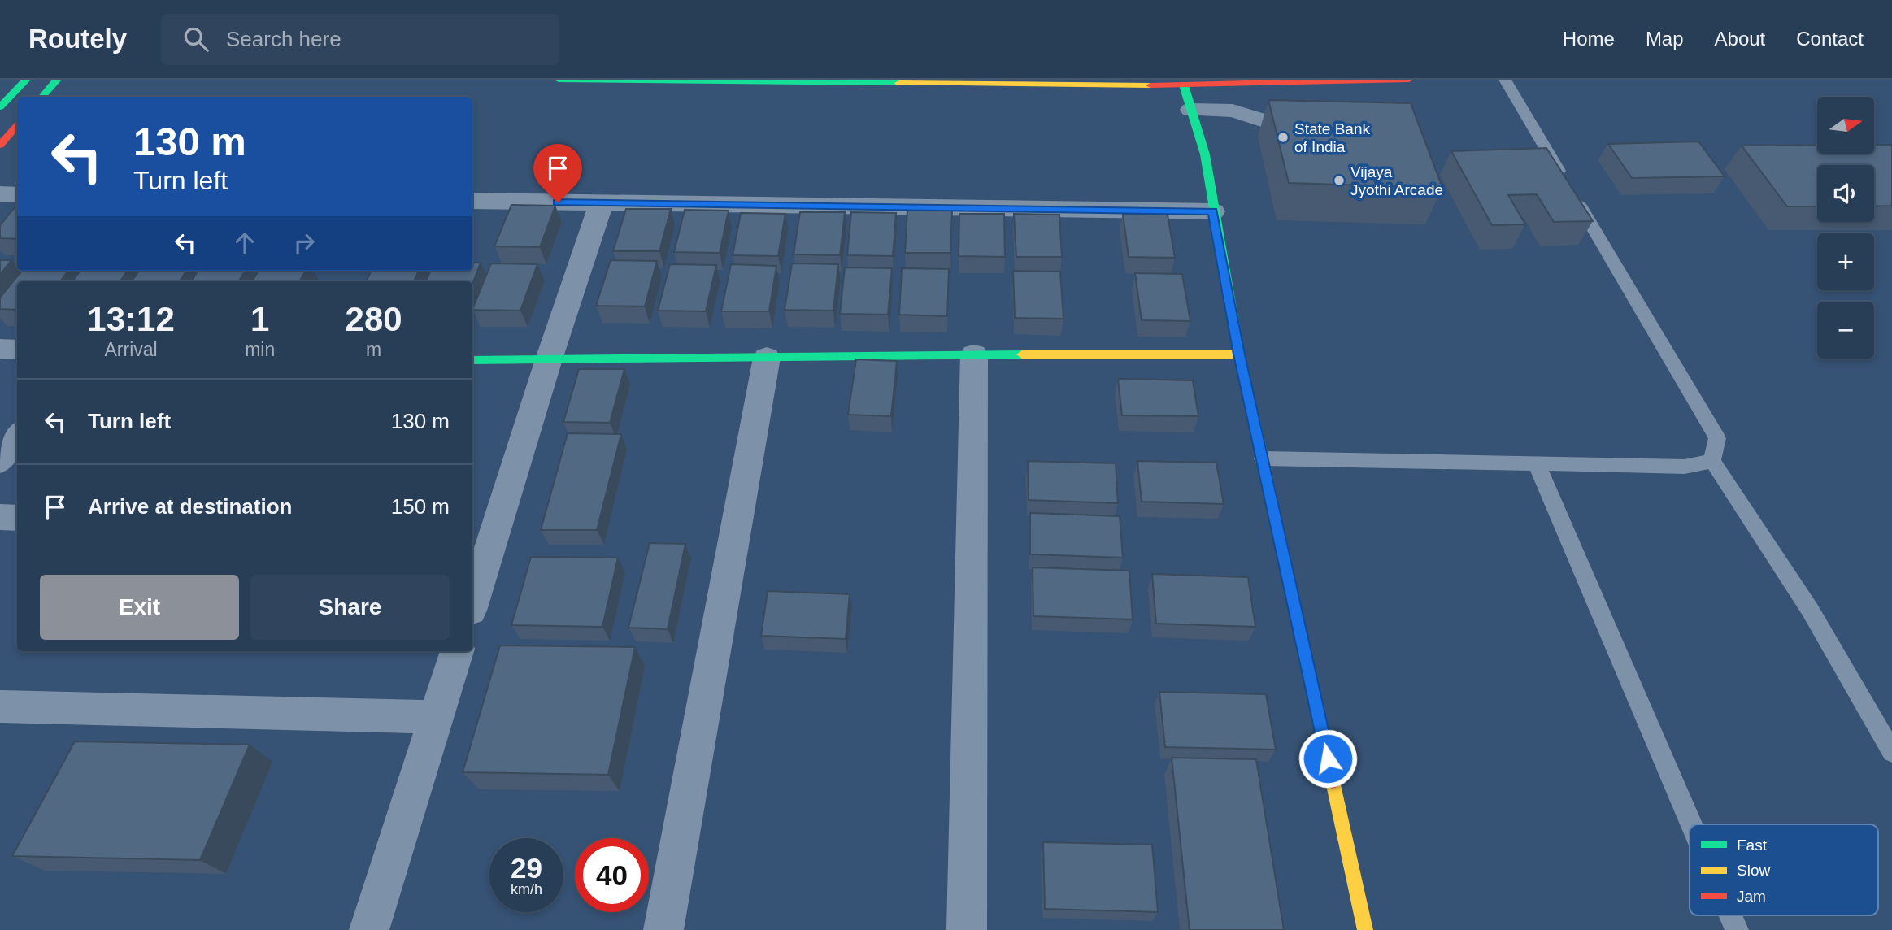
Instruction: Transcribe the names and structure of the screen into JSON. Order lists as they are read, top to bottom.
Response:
{
  "places": ["State Bank of India", "Vijaya Jyothi Arcade"],
  "legend": ["Fast", "Slow", "Jam"],
  "north": "right",
  "page": {
    "header": "Routely",
    "search": "Search here",
    "nav": [
      "Home",
      "Map",
      "About",
      "Contact"
    ],
    "map_buttons": ["+", "−"],
    "turn": ["130 m", "Turn left"],
    "eta": [
      "13:12",
      "Arrival",
      "1",
      "min",
      "280",
      "m"
    ],
    "list": [
      {
        "name": "Turn left",
        "value": "130 m"
      },
      {
        "name": "Arrive at destination",
        "value": "150 m"
      }
    ],
    "buttons": ["Exit", "Share"],
    "speed": "29 km/h",
    "limit": "40"
  }
}
